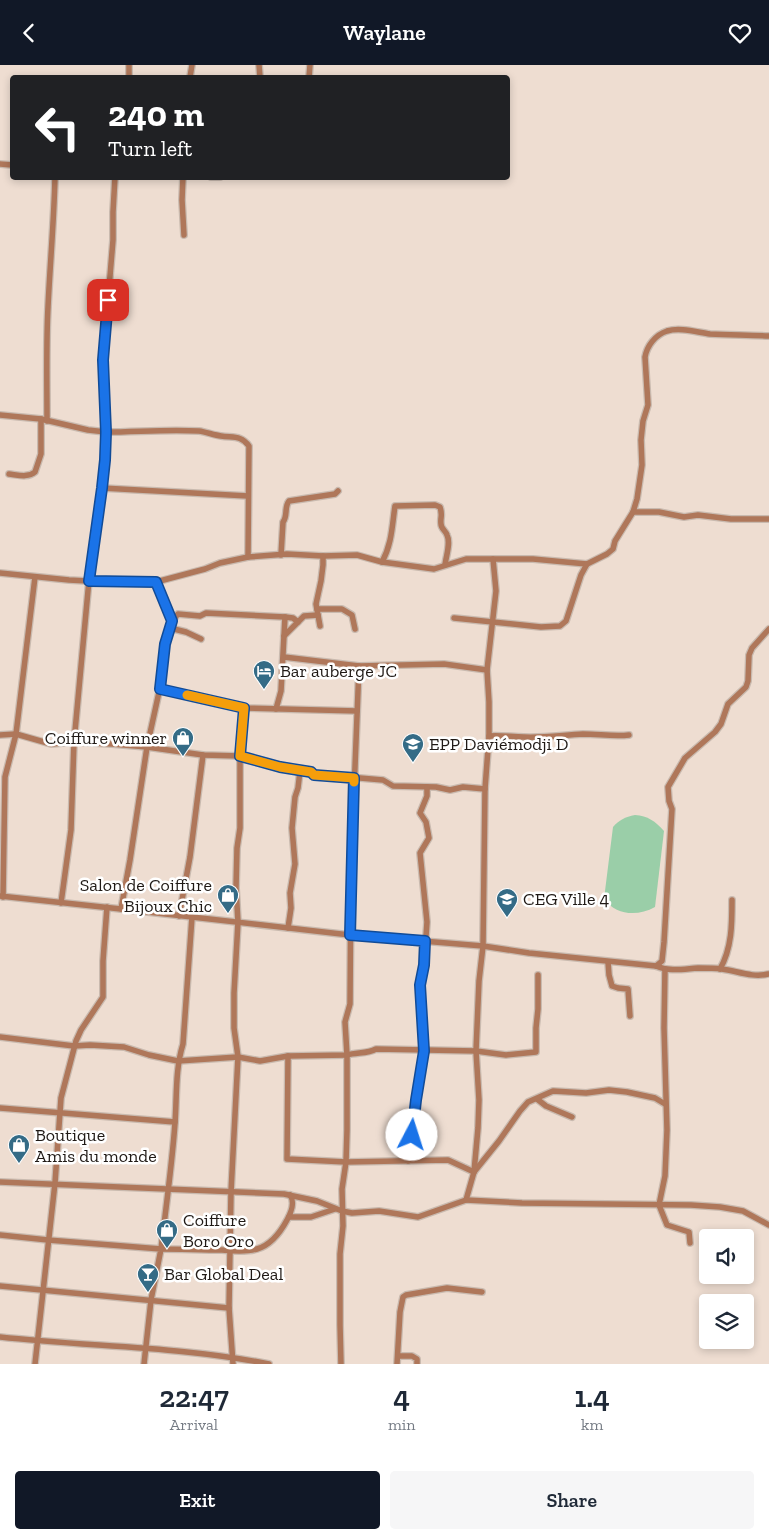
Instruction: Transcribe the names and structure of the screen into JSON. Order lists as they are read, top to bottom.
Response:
{
  "places": {
    "hotel": ["Bar auberge JC"],
    "shop": [
      "Coiffure winner",
      "Salon de Coiffure Bijoux Chic",
      "Boutique Amis du monde",
      "Coiffure Boro Oro"
    ],
    "school or university": ["EPP Daviémodji D", "CEG Ville 4"],
    "bar": ["Bar Global Deal"]
  },
  "page": {
    "header": "Waylane",
    "turn": ["240 m", "Turn left"],
    "eta": [
      "22:47",
      "Arrival",
      "4",
      "min",
      "1.4",
      "km"
    ],
    "buttons": ["Exit", "Share"]
  }
}
